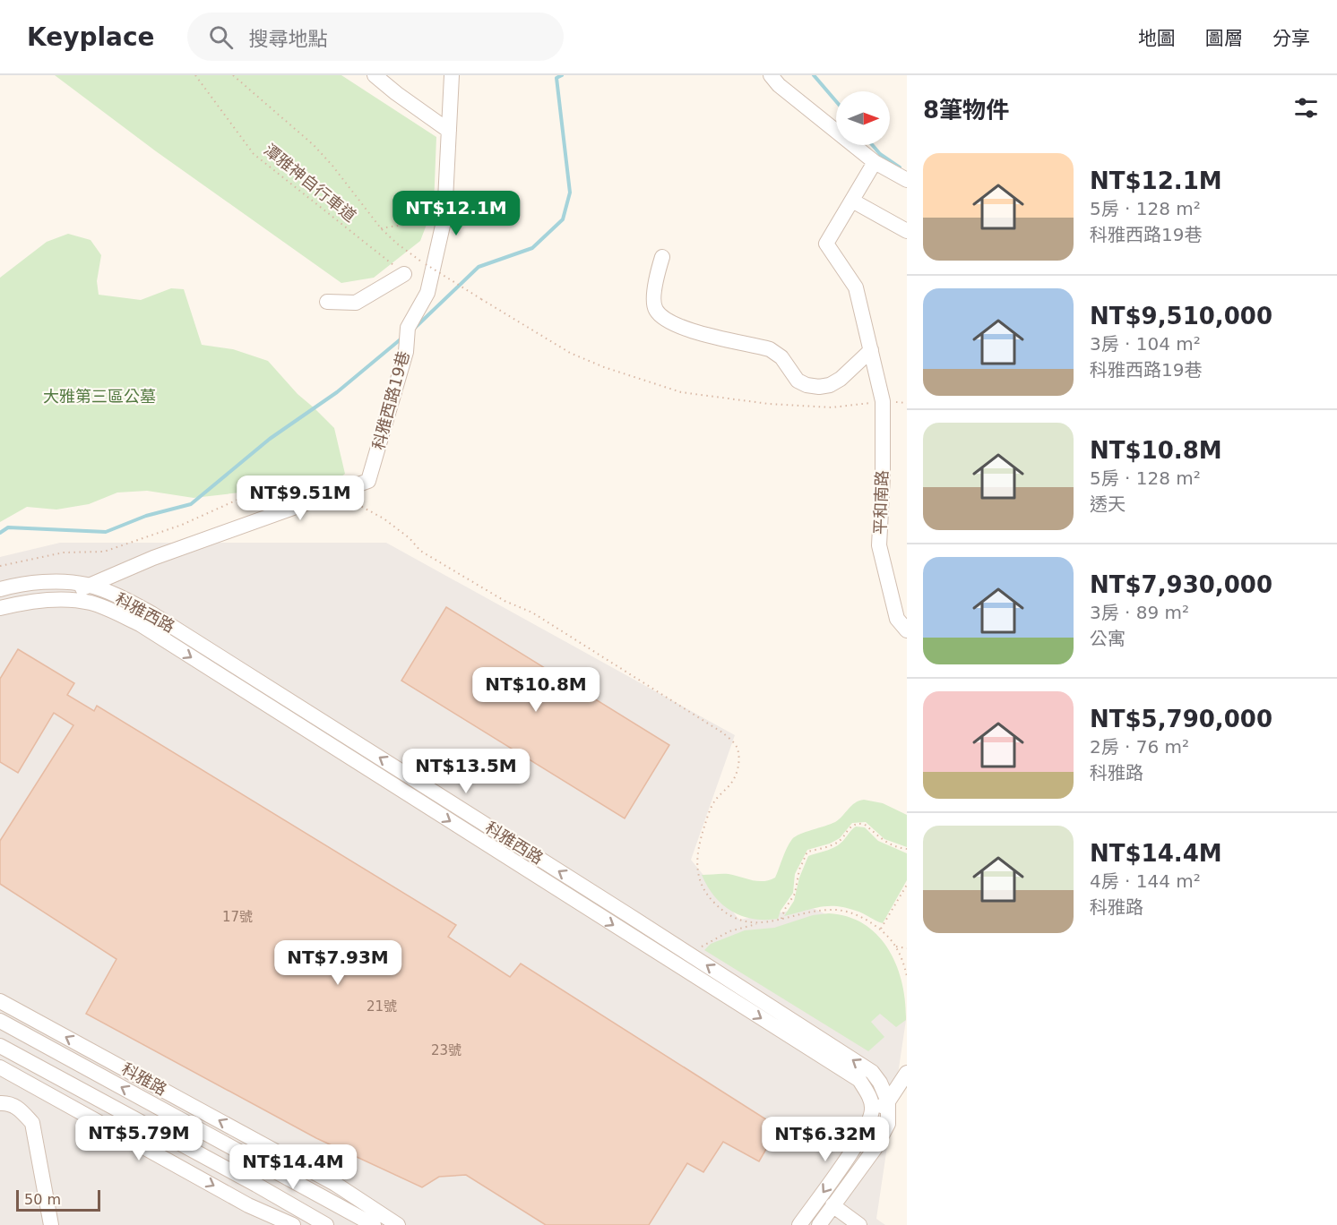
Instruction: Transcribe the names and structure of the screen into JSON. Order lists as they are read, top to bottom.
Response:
{
  "streets": {
    "street": [
      "科雅西路19巷",
      "平和南路",
      "科雅西路",
      "科雅路"
    ],
    "path": ["潭雅神自行車道"]
  },
  "crossings": [
    ["科雅西路19巷", "科雅西路"]
  ],
  "parks": ["大雅第三區公墓"],
  "house_numbers": ["17號", "21號", "23號"],
  "scale_bar": "50 m",
  "north": "right",
  "page": {
    "header": "Keyplace",
    "search": "搜尋地點",
    "nav": ["地圖", "圖層", "分享"],
    "heading": "8筆物件",
    "list": [
      {
        "name": "NT$12.1M",
        "note": "5房 · 128 m² · 科雅西路19巷"
      },
      {
        "name": "NT$9,510,000",
        "note": "3房 · 104 m² · 科雅西路19巷"
      },
      {
        "name": "NT$10.8M",
        "note": "5房 · 128 m² · 透天"
      },
      {
        "name": "NT$7,930,000",
        "note": "3房 · 89 m² · 公寓"
      },
      {
        "name": "NT$5,790,000",
        "note": "2房 · 76 m² · 科雅路"
      },
      {
        "name": "NT$14.4M",
        "note": "4房 · 144 m² · 科雅路"
      }
    ],
    "price": [
      "NT$12.1M",
      "NT$9.51M",
      "NT$10.8M",
      "NT$13.5M",
      "NT$7.93M",
      "NT$5.79M",
      "NT$6.32M",
      "NT$14.4M"
    ],
    "scale": "50 m"
  }
}
